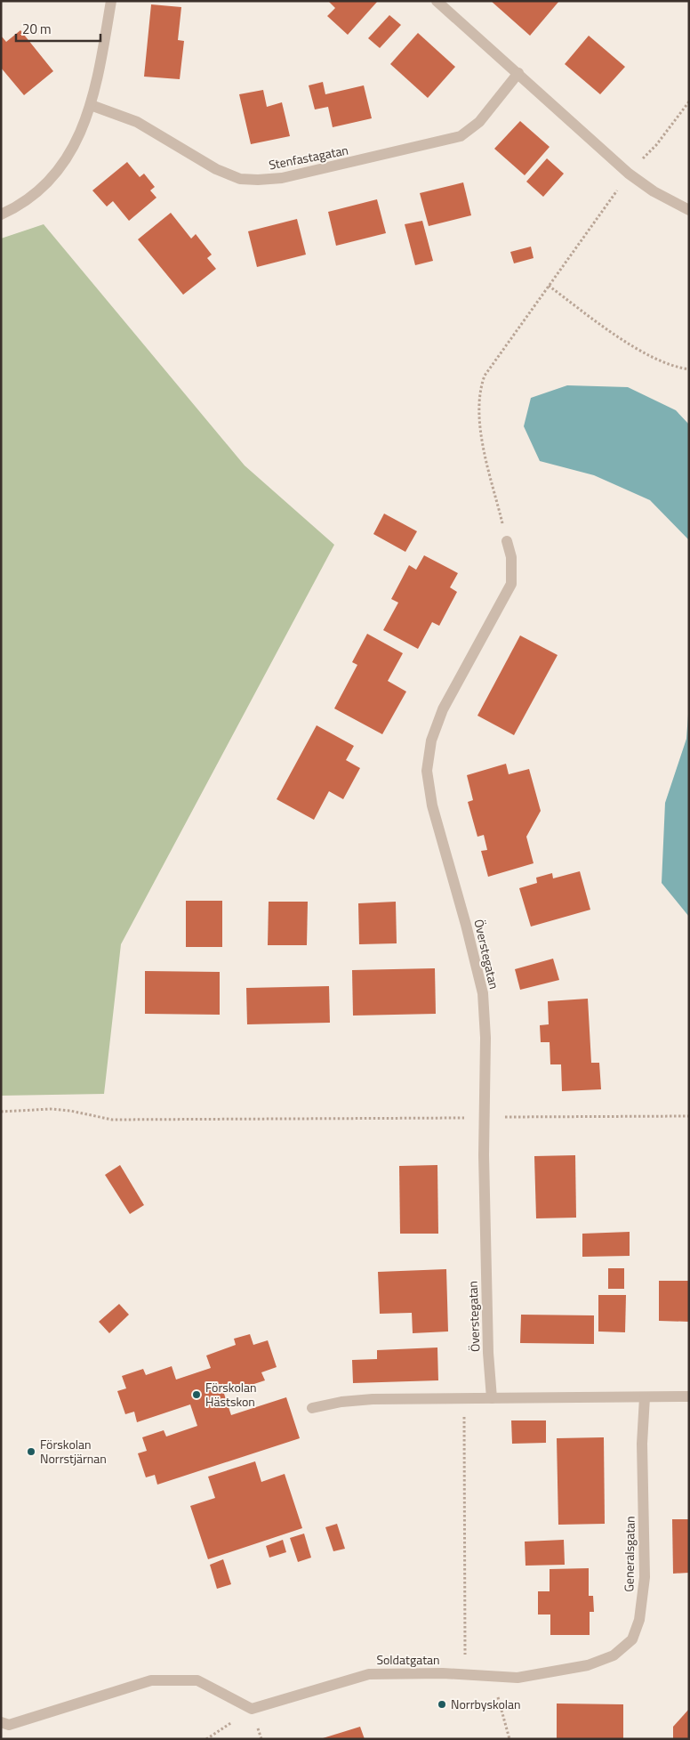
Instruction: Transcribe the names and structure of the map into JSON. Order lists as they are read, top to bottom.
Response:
{
  "streets": {
    "street": [
      "Stenfastagatan",
      "Överstegatan",
      "Generalsgatan",
      "Soldatgatan"
    ]
  },
  "crossings": [
    ["Generalsgatan", "Soldatgatan"]
  ],
  "places": ["Förskolan Hästskon", "Förskolan Norrstjärnan", "Norrbyskolan"],
  "scale_bar": "20 m"
}
